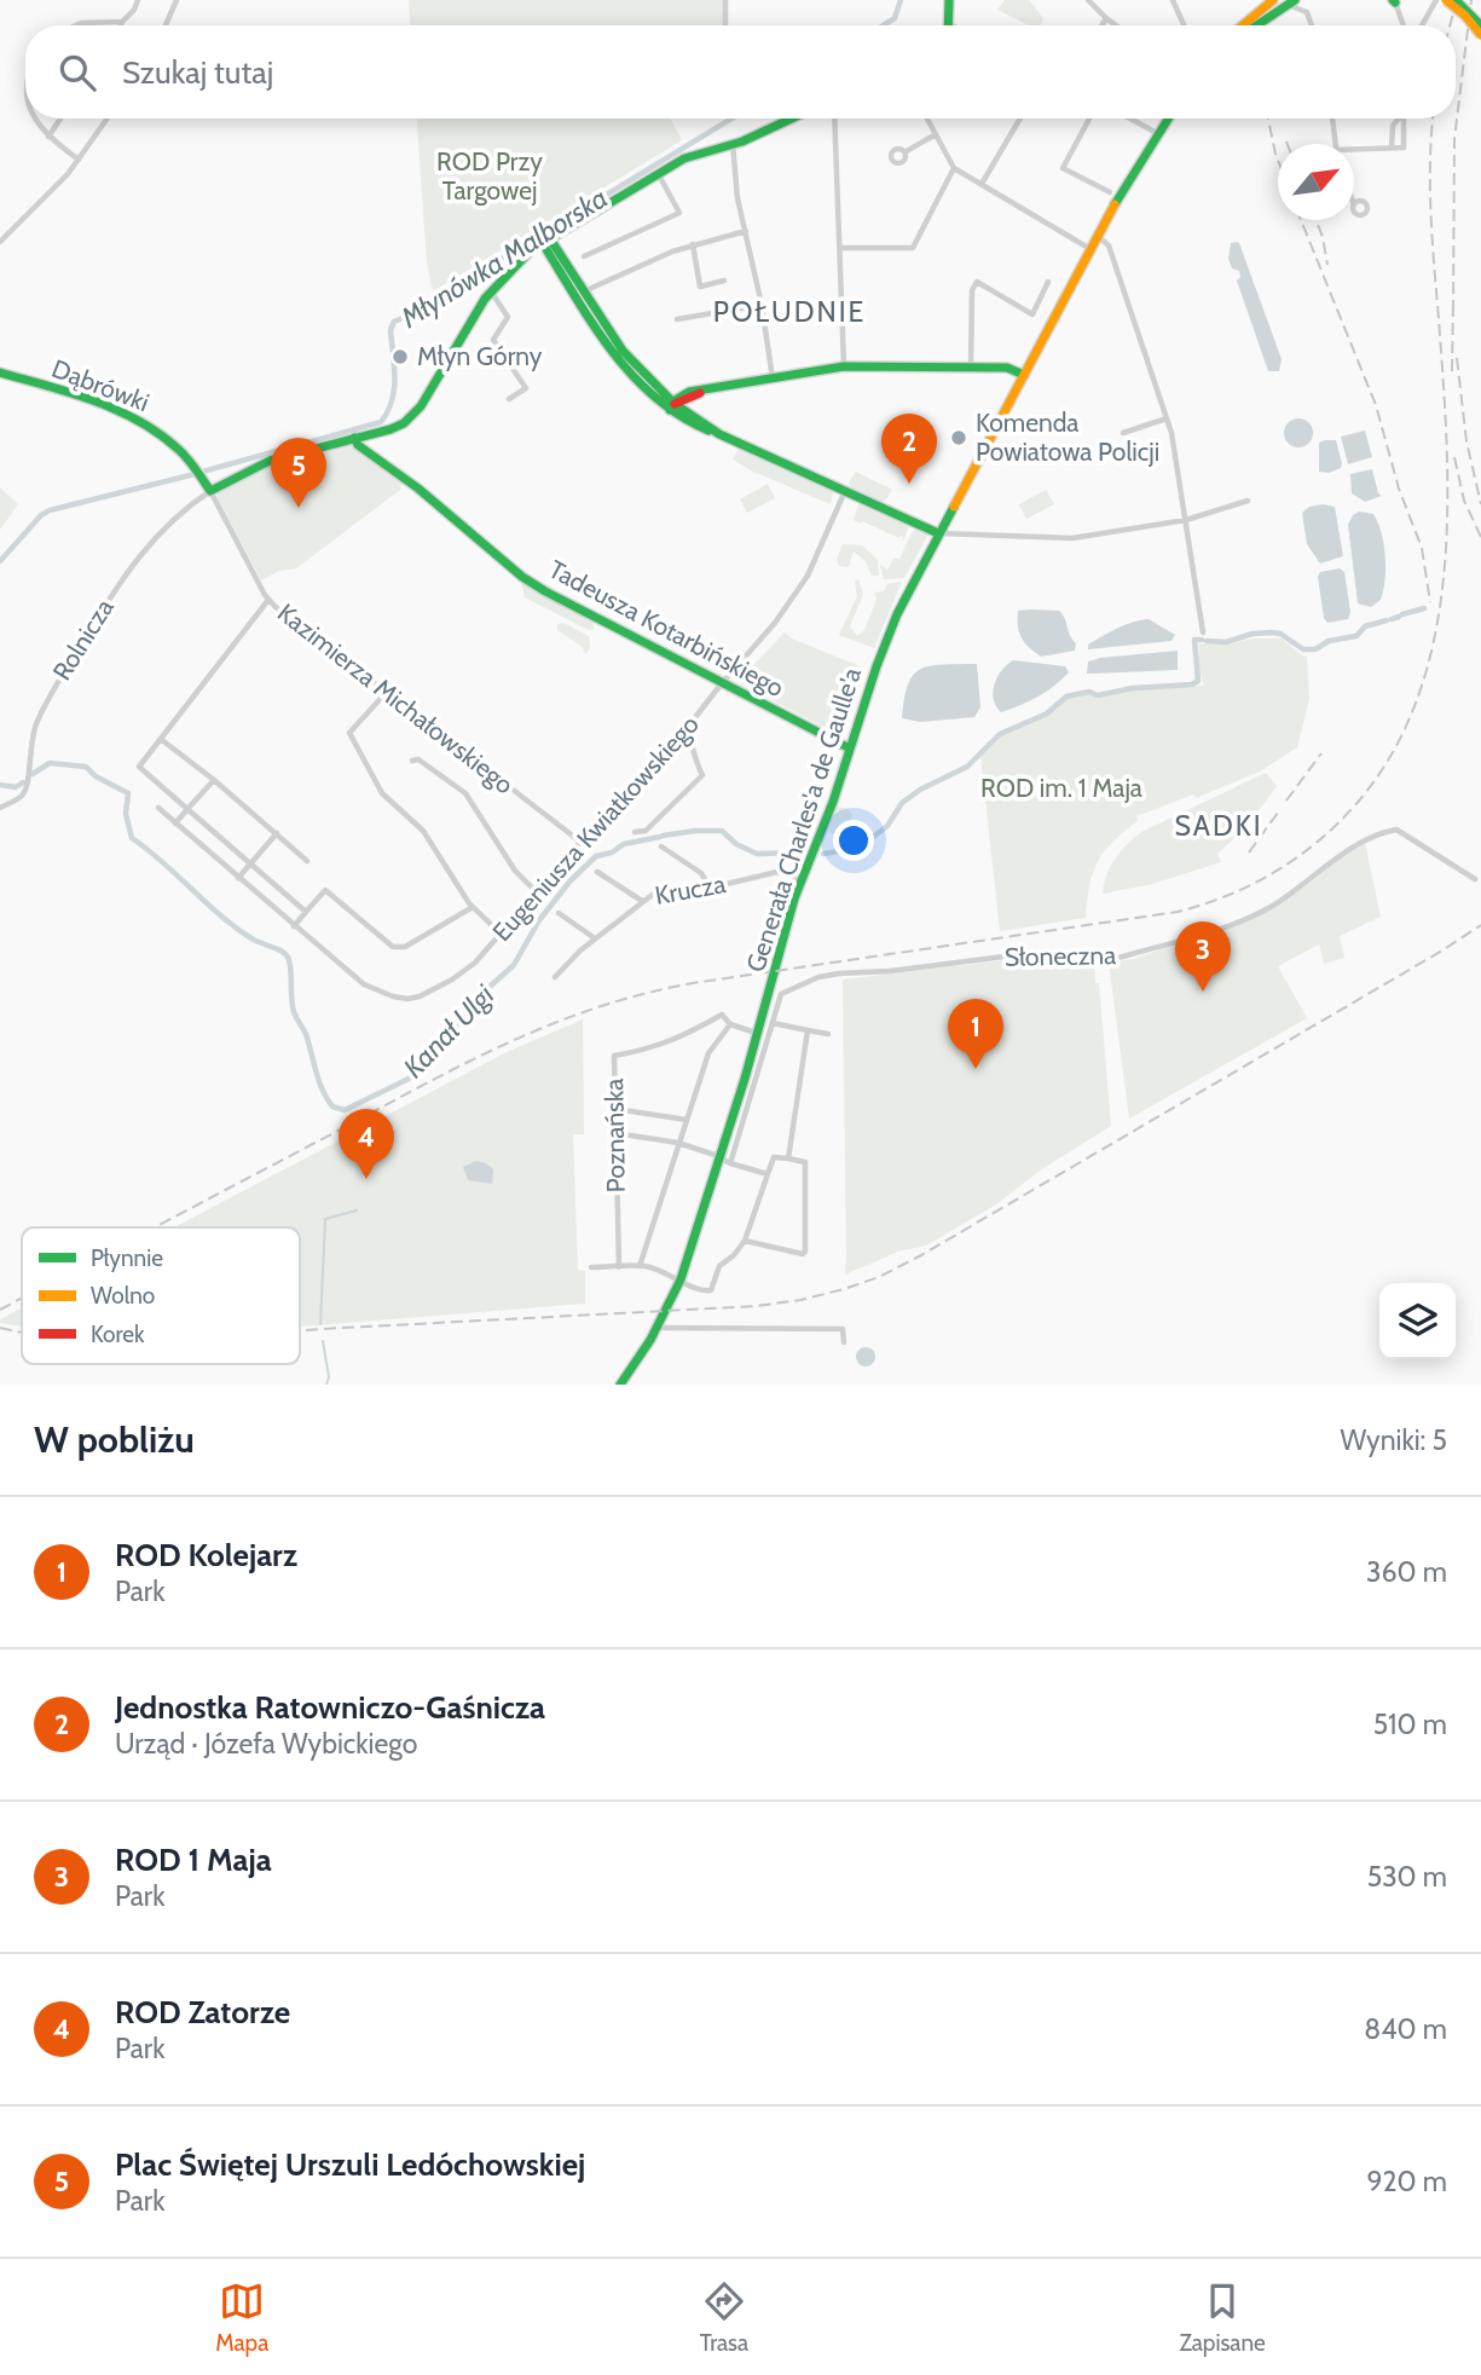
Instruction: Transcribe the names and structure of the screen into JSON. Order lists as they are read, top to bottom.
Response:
{
  "streets": {
    "street": [
      "Dąbrówki",
      "Tadeusza Kotarbińskiego",
      "Rolnicza",
      "Kazimierza Michałowskiego",
      "Generała Charles'a de Gaulle'a",
      "Eugeniusza Kwiatkowskiego",
      "Krucza",
      "Słoneczna",
      "Poznańska"
    ]
  },
  "crossings": [
    ["Dąbrówki", "Rolnicza"],
    ["Dąbrówki", "Kazimierza Michałowskiego"],
    ["Tadeusza Kotarbińskiego", "Generała Charles'a de Gaulle'a"],
    ["Tadeusza Kotarbińskiego", "Eugeniusza Kwiatkowskiego"],
    ["Rolnicza", "Kazimierza Michałowskiego"],
    ["Kazimierza Michałowskiego", "Eugeniusza Kwiatkowskiego"],
    ["Generała Charles'a de Gaulle'a", "Krucza"]
  ],
  "districts": ["POŁUDNIE", "SADKI"],
  "water": ["Młynówka Malborska", "Kanał Ulgi"],
  "parks": ["ROD Przy Targowej", "ROD im. 1 Maja"],
  "places": ["Młyn Górny", "Komenda Powiatowa Policji"],
  "legend": ["Płynnie", "Wolno", "Korek"],
  "north": "top right",
  "page": {
    "search": "Szukaj tutaj",
    "pins": [
      "2",
      "5",
      "3",
      "1",
      "4"
    ],
    "heading": ["W pobliżu", "Wyniki: 5"],
    "list": [
      {
        "mark": "1",
        "name": "ROD Kolejarz",
        "note": "Park",
        "value": "360 m"
      },
      {
        "mark": "2",
        "name": "Jednostka Ratowniczo-Gaśnicza",
        "note": "Urząd · Józefa Wybickiego",
        "value": "510 m"
      },
      {
        "mark": "3",
        "name": "ROD 1 Maja",
        "note": "Park",
        "value": "530 m"
      },
      {
        "mark": "4",
        "name": "ROD Zatorze",
        "note": "Park",
        "value": "840 m"
      },
      {
        "mark": "5",
        "name": "Plac Świętej Urszuli Ledóchowskiej",
        "note": "Park",
        "value": "920 m"
      }
    ],
    "nav": ["Mapa", "Trasa", "Zapisane"]
  }
}
